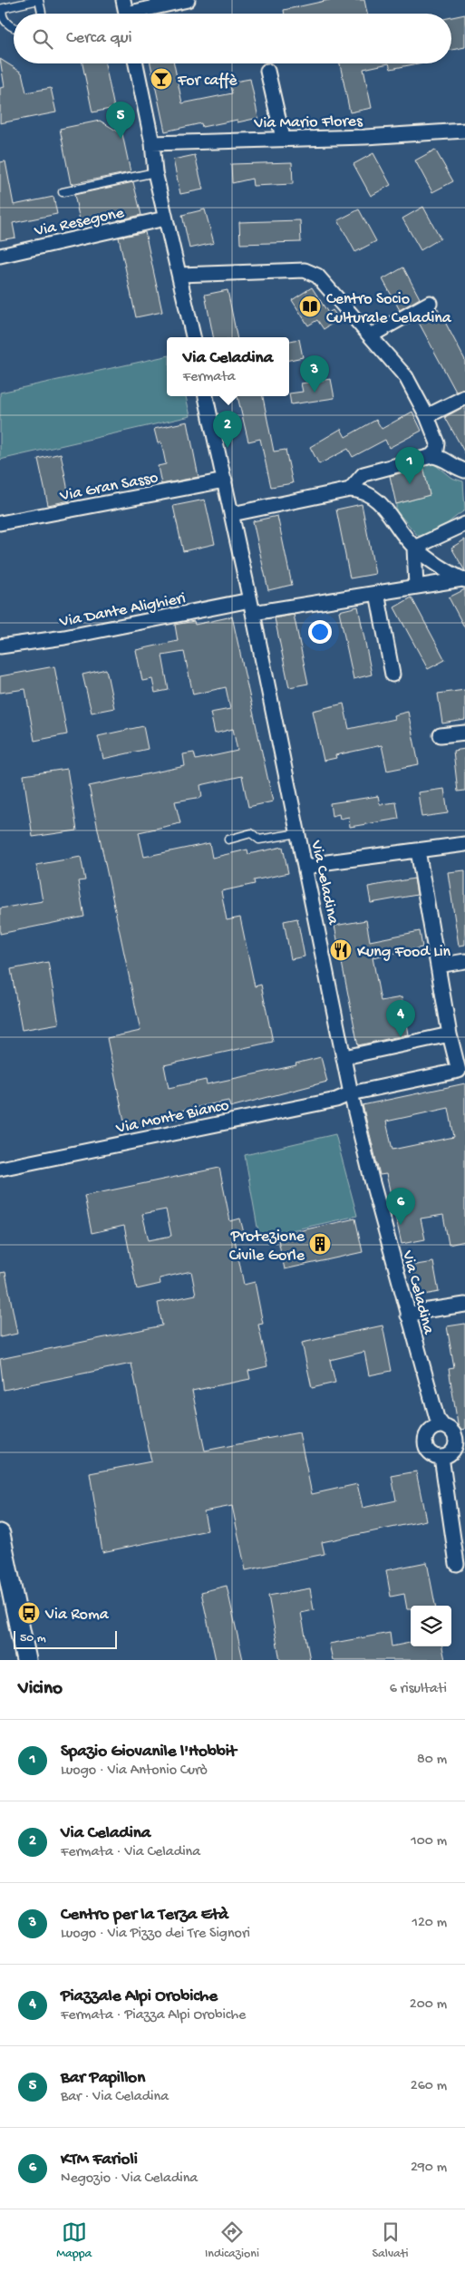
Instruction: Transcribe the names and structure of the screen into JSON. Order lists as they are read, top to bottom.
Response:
{
  "streets": {
    "street": [
      "Via Mario Flores",
      "Via Resegone",
      "Via Gran Sasso",
      "Via Dante Alighieri",
      "Via Celadina",
      "Via Monte Bianco"
    ]
  },
  "crossings": [
    ["Via Gran Sasso", "Via Celadina"],
    ["Via Dante Alighieri", "Via Celadina"],
    ["Via Celadina", "Via Monte Bianco"]
  ],
  "places": {
    "bar": ["For caffè"],
    "library": ["Centro Socio Culturale Celadina"],
    "restaurant": ["Kung Food Lin"],
    "building": ["Protezione Civile Gorle"],
    "bus stop": ["Via Roma"]
  },
  "scale_bar": "50 m",
  "page": {
    "search": "Cerca qui",
    "pins": [
      "5",
      "3",
      "2",
      "1",
      "4",
      "6"
    ],
    "popup": ["Via Celadina", "Fermata"],
    "scale": "50 m",
    "heading": ["Vicino", "6 risultati"],
    "list": [
      {
        "mark": "1",
        "name": "Spazio Giovanile l'Hobbit",
        "note": "Luogo · Via Antonio Curò",
        "value": "80 m"
      },
      {
        "mark": "2",
        "name": "Via Celadina",
        "note": "Fermata · Via Celadina",
        "value": "100 m"
      },
      {
        "mark": "3",
        "name": "Centro per la Terza Età",
        "note": "Luogo · Via Pizzo dei Tre Signori",
        "value": "120 m"
      },
      {
        "mark": "4",
        "name": "Piazzale Alpi Orobiche",
        "note": "Fermata · Piazza Alpi Orobiche",
        "value": "200 m"
      },
      {
        "mark": "5",
        "name": "Bar Papillon",
        "note": "Bar · Via Celadina",
        "value": "260 m"
      },
      {
        "mark": "6",
        "name": "KTM Farioli",
        "note": "Negozio · Via Celadina",
        "value": "290 m"
      }
    ],
    "nav": ["Mappa", "Indicazioni", "Salvati"]
  }
}
